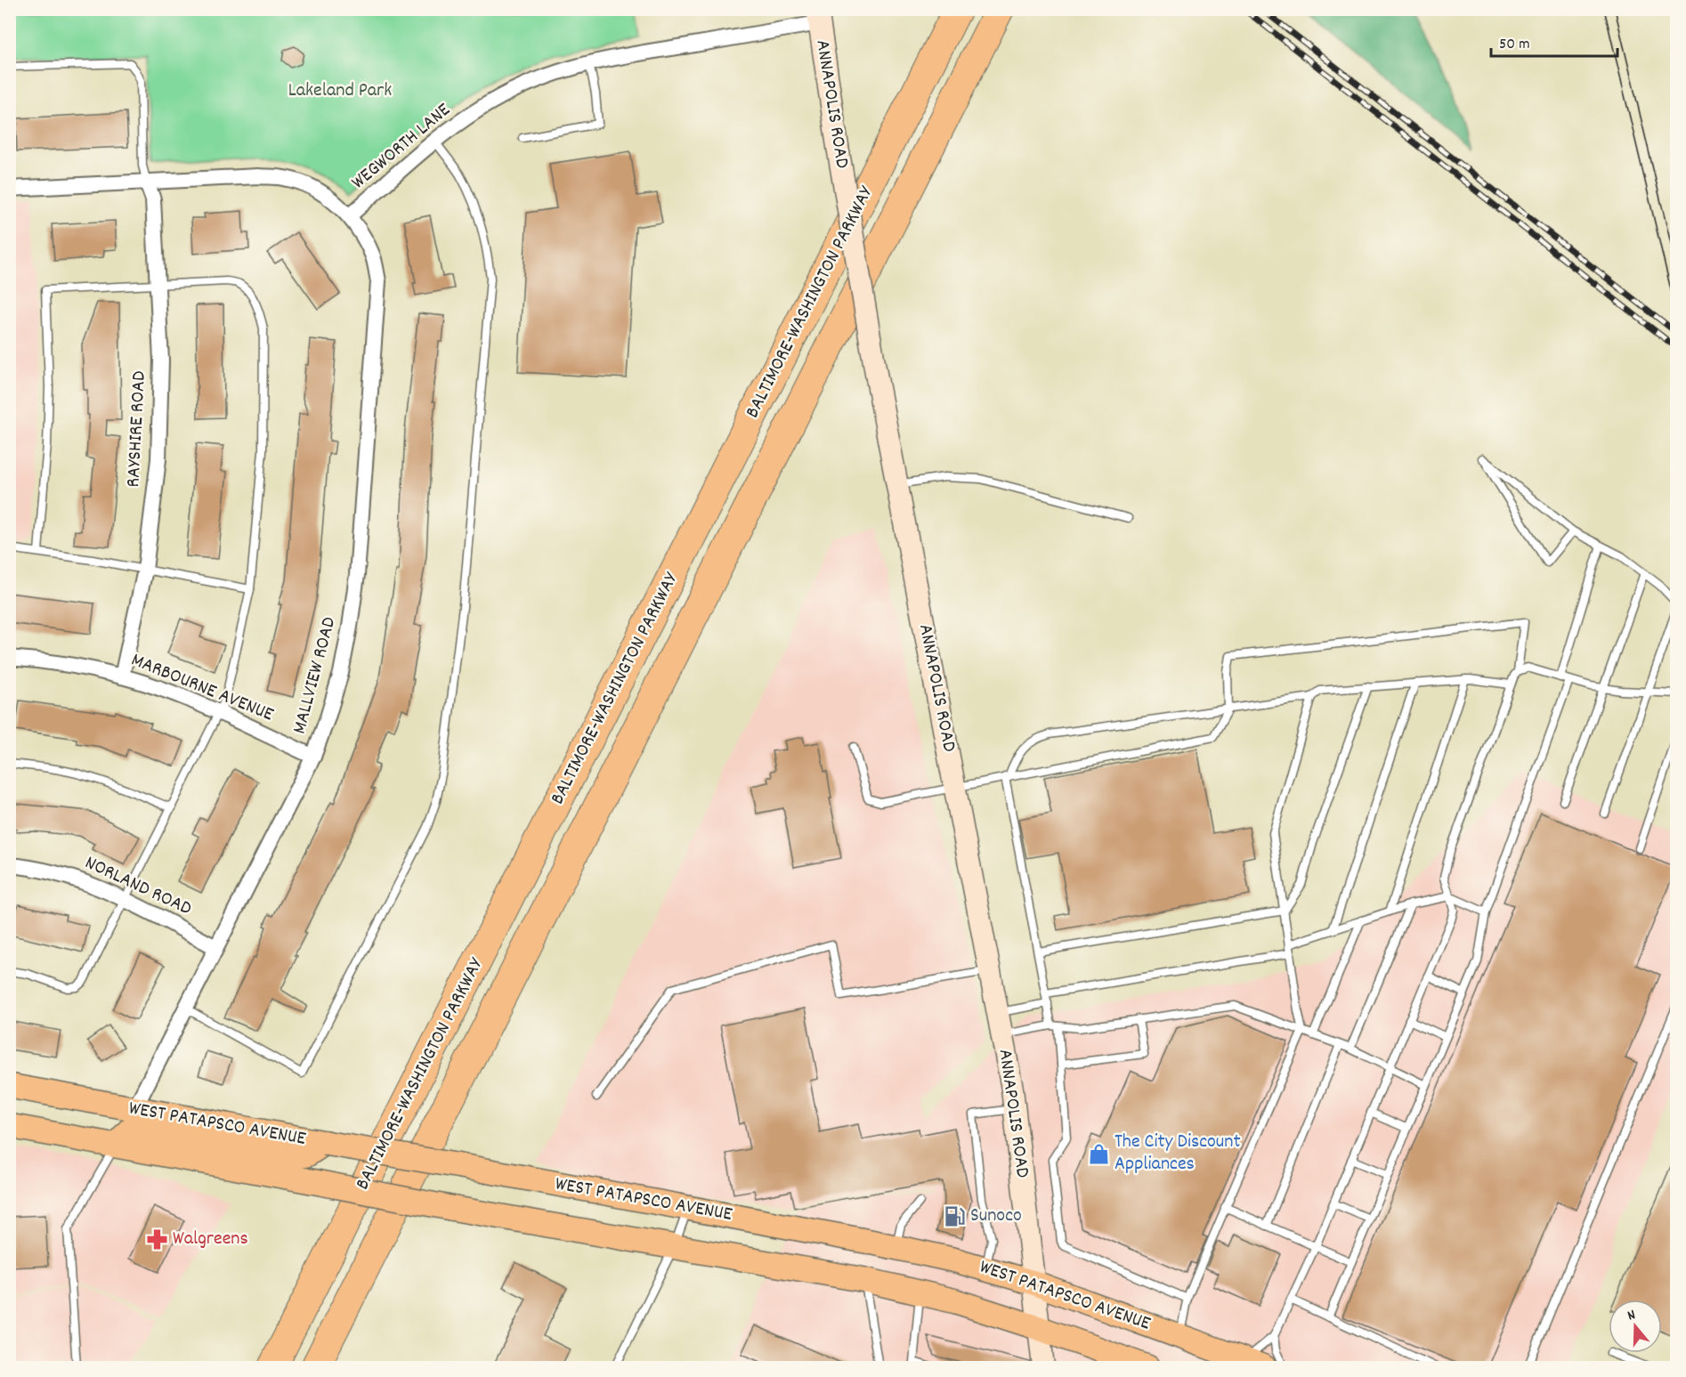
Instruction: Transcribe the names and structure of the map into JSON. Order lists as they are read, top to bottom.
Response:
{
  "streets": {
    "highway": ["BALTIMORE-WASHINGTON PARKWAY"],
    "main road": ["ANNAPOLIS ROAD", "WEST PATAPSCO AVENUE"],
    "street": [
      "WEGWORTH LANE",
      "RAYSHIRE ROAD",
      "MALLVIEW ROAD",
      "MARBOURNE AVENUE",
      "NORLAND ROAD"
    ]
  },
  "crossings": [
    ["ANNAPOLIS ROAD", "WEGWORTH LANE"],
    ["ANNAPOLIS ROAD", "WEST PATAPSCO AVENUE"],
    ["WEGWORTH LANE", "RAYSHIRE ROAD"],
    ["WEGWORTH LANE", "MALLVIEW ROAD"],
    ["RAYSHIRE ROAD", "MARBOURNE AVENUE"],
    ["MALLVIEW ROAD", "MARBOURNE AVENUE"],
    ["MALLVIEW ROAD", "NORLAND ROAD"],
    ["MALLVIEW ROAD", "WEST PATAPSCO AVENUE"]
  ],
  "parks": ["Lakeland Park"],
  "places": {
    "shop": ["The City Discount Appliances"],
    "fuel station": ["Sunoco"],
    "pharmacy": ["Walgreens"]
  },
  "scale_bar": "50 m",
  "north": "top"
}
